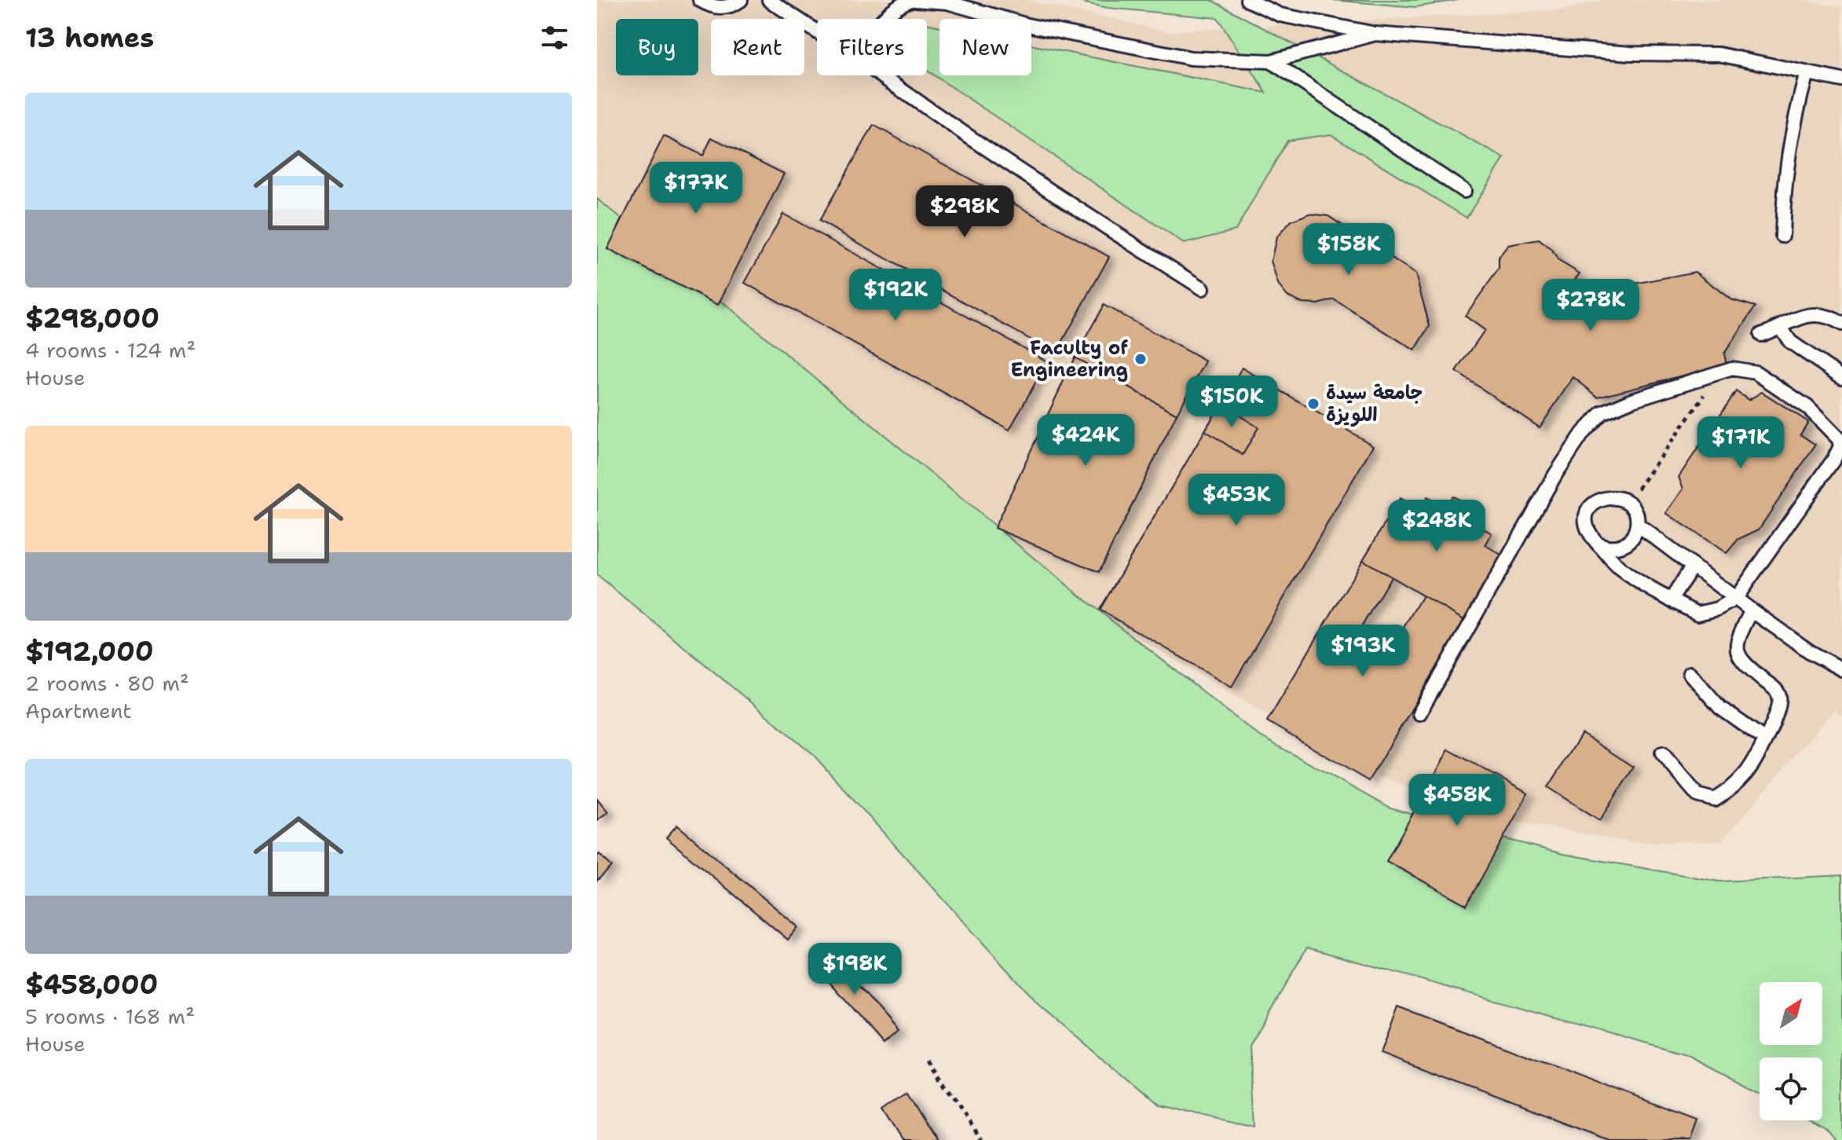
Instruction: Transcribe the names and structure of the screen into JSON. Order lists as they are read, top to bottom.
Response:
{
  "places": ["Faculty of Engineering", "جامعة سيدة اللويزة"],
  "north": "top right",
  "page": {
    "heading": "13 homes",
    "chip": [
      "Buy",
      "Rent",
      "Filters",
      "New"
    ],
    "list": [
      {
        "name": "$298,000",
        "note": "4 rooms · 124 m² · House"
      },
      {
        "name": "$192,000",
        "note": "2 rooms · 80 m² · Apartment"
      },
      {
        "name": "$458,000",
        "note": "5 rooms · 168 m² · House"
      }
    ],
    "price": [
      "$177K",
      "$298K",
      "$158K",
      "$192K",
      "$278K",
      "$150K",
      "$424K",
      "$171K",
      "$453K",
      "$248K",
      "$193K",
      "$458K",
      "$198K"
    ]
  }
}
